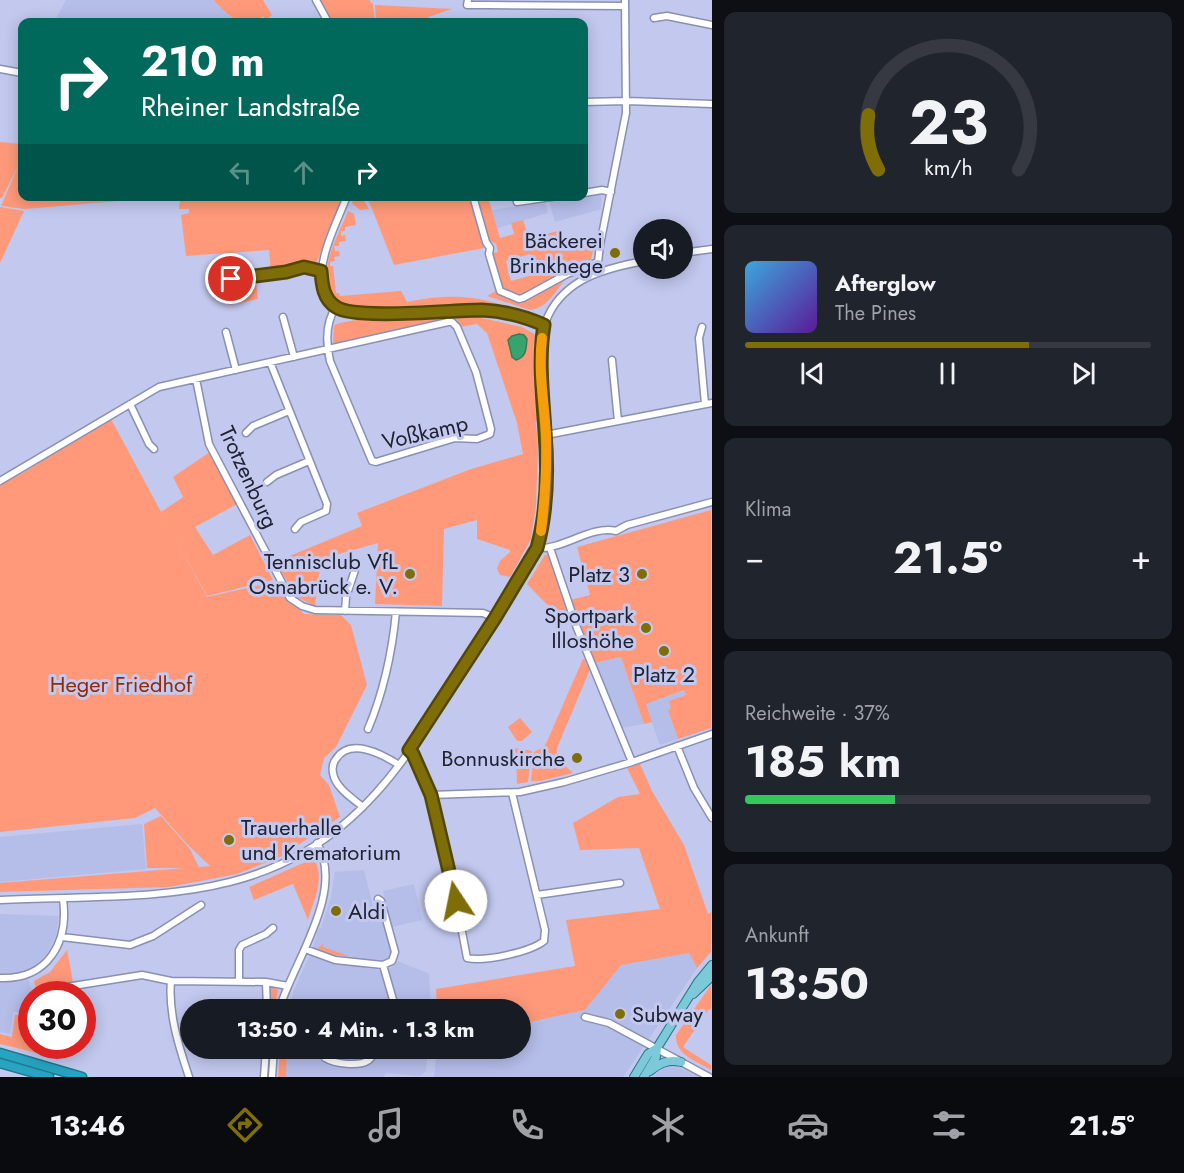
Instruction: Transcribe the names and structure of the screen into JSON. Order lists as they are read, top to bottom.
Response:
{
  "streets": {
    "street": ["Voßkamp", "Trotzenburg"]
  },
  "parks": ["Heger Friedhof"],
  "places": [
    "Bäckerei Brinkhege",
    "Tennisclub VfL Osnabrück e. V.",
    "Platz 3",
    "Sportpark Illoshöhe",
    "Platz 2",
    "Bonnuskirche",
    "Trauerhalle und Krematorium",
    "Aldi",
    "Subway"
  ],
  "page": {
    "turn": ["210 m", "Rheiner Landstraße"],
    "song": ["Afterglow", "The Pines"],
    "tile": [
      "Klima",
      ["Reichweite · 37%", "185 km"],
      ["Ankunft", "13:50"]
    ],
    "heat": ["−", "21.5°", "+"],
    "limit": "30",
    "trip": "13:50 · 4 Min. · 1.3 km",
    "tabs": ["13:46", "21.5°"],
    "gauge": ["23", "km/h"]
  }
}
